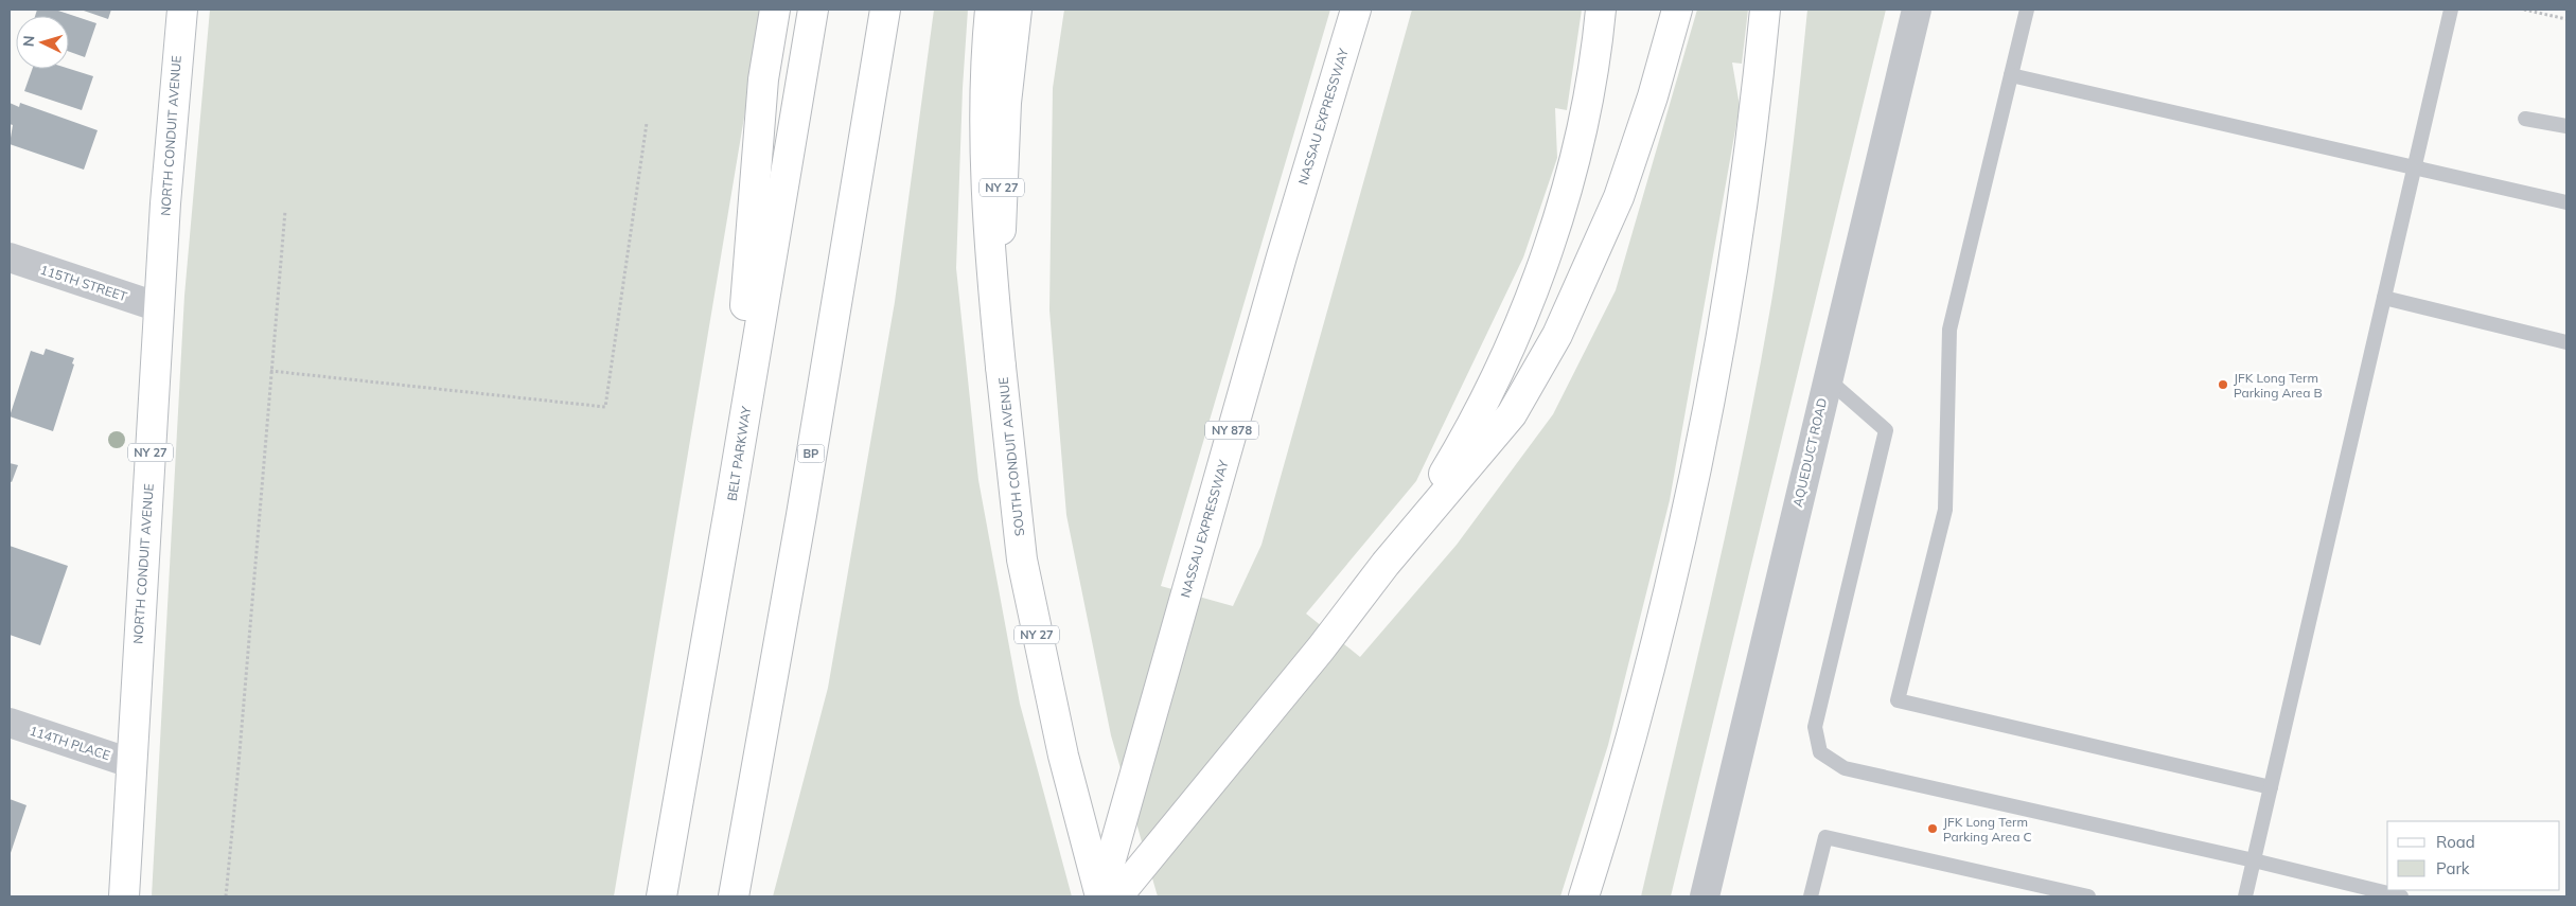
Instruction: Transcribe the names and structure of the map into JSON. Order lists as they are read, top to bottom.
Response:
{
  "streets": {
    "main road": [
      "NASSAU EXPRESSWAY",
      "NORTH CONDUIT AVENUE",
      "NY 27",
      "NY 878",
      "BELT PARKWAY",
      "BP",
      "SOUTH CONDUIT AVENUE"
    ],
    "street": ["115TH STREET", "AQUEDUCT ROAD", "114TH PLACE"]
  },
  "crossings": [
    ["NASSAU EXPRESSWAY", "SOUTH CONDUIT AVENUE"],
    ["NORTH CONDUIT AVENUE", "115TH STREET"],
    ["NORTH CONDUIT AVENUE", "114TH PLACE"]
  ],
  "places": ["JFK Long Term Parking Area B", "JFK Long Term Parking Area C"],
  "legend": ["Road", "Park"],
  "north": "left"
}
